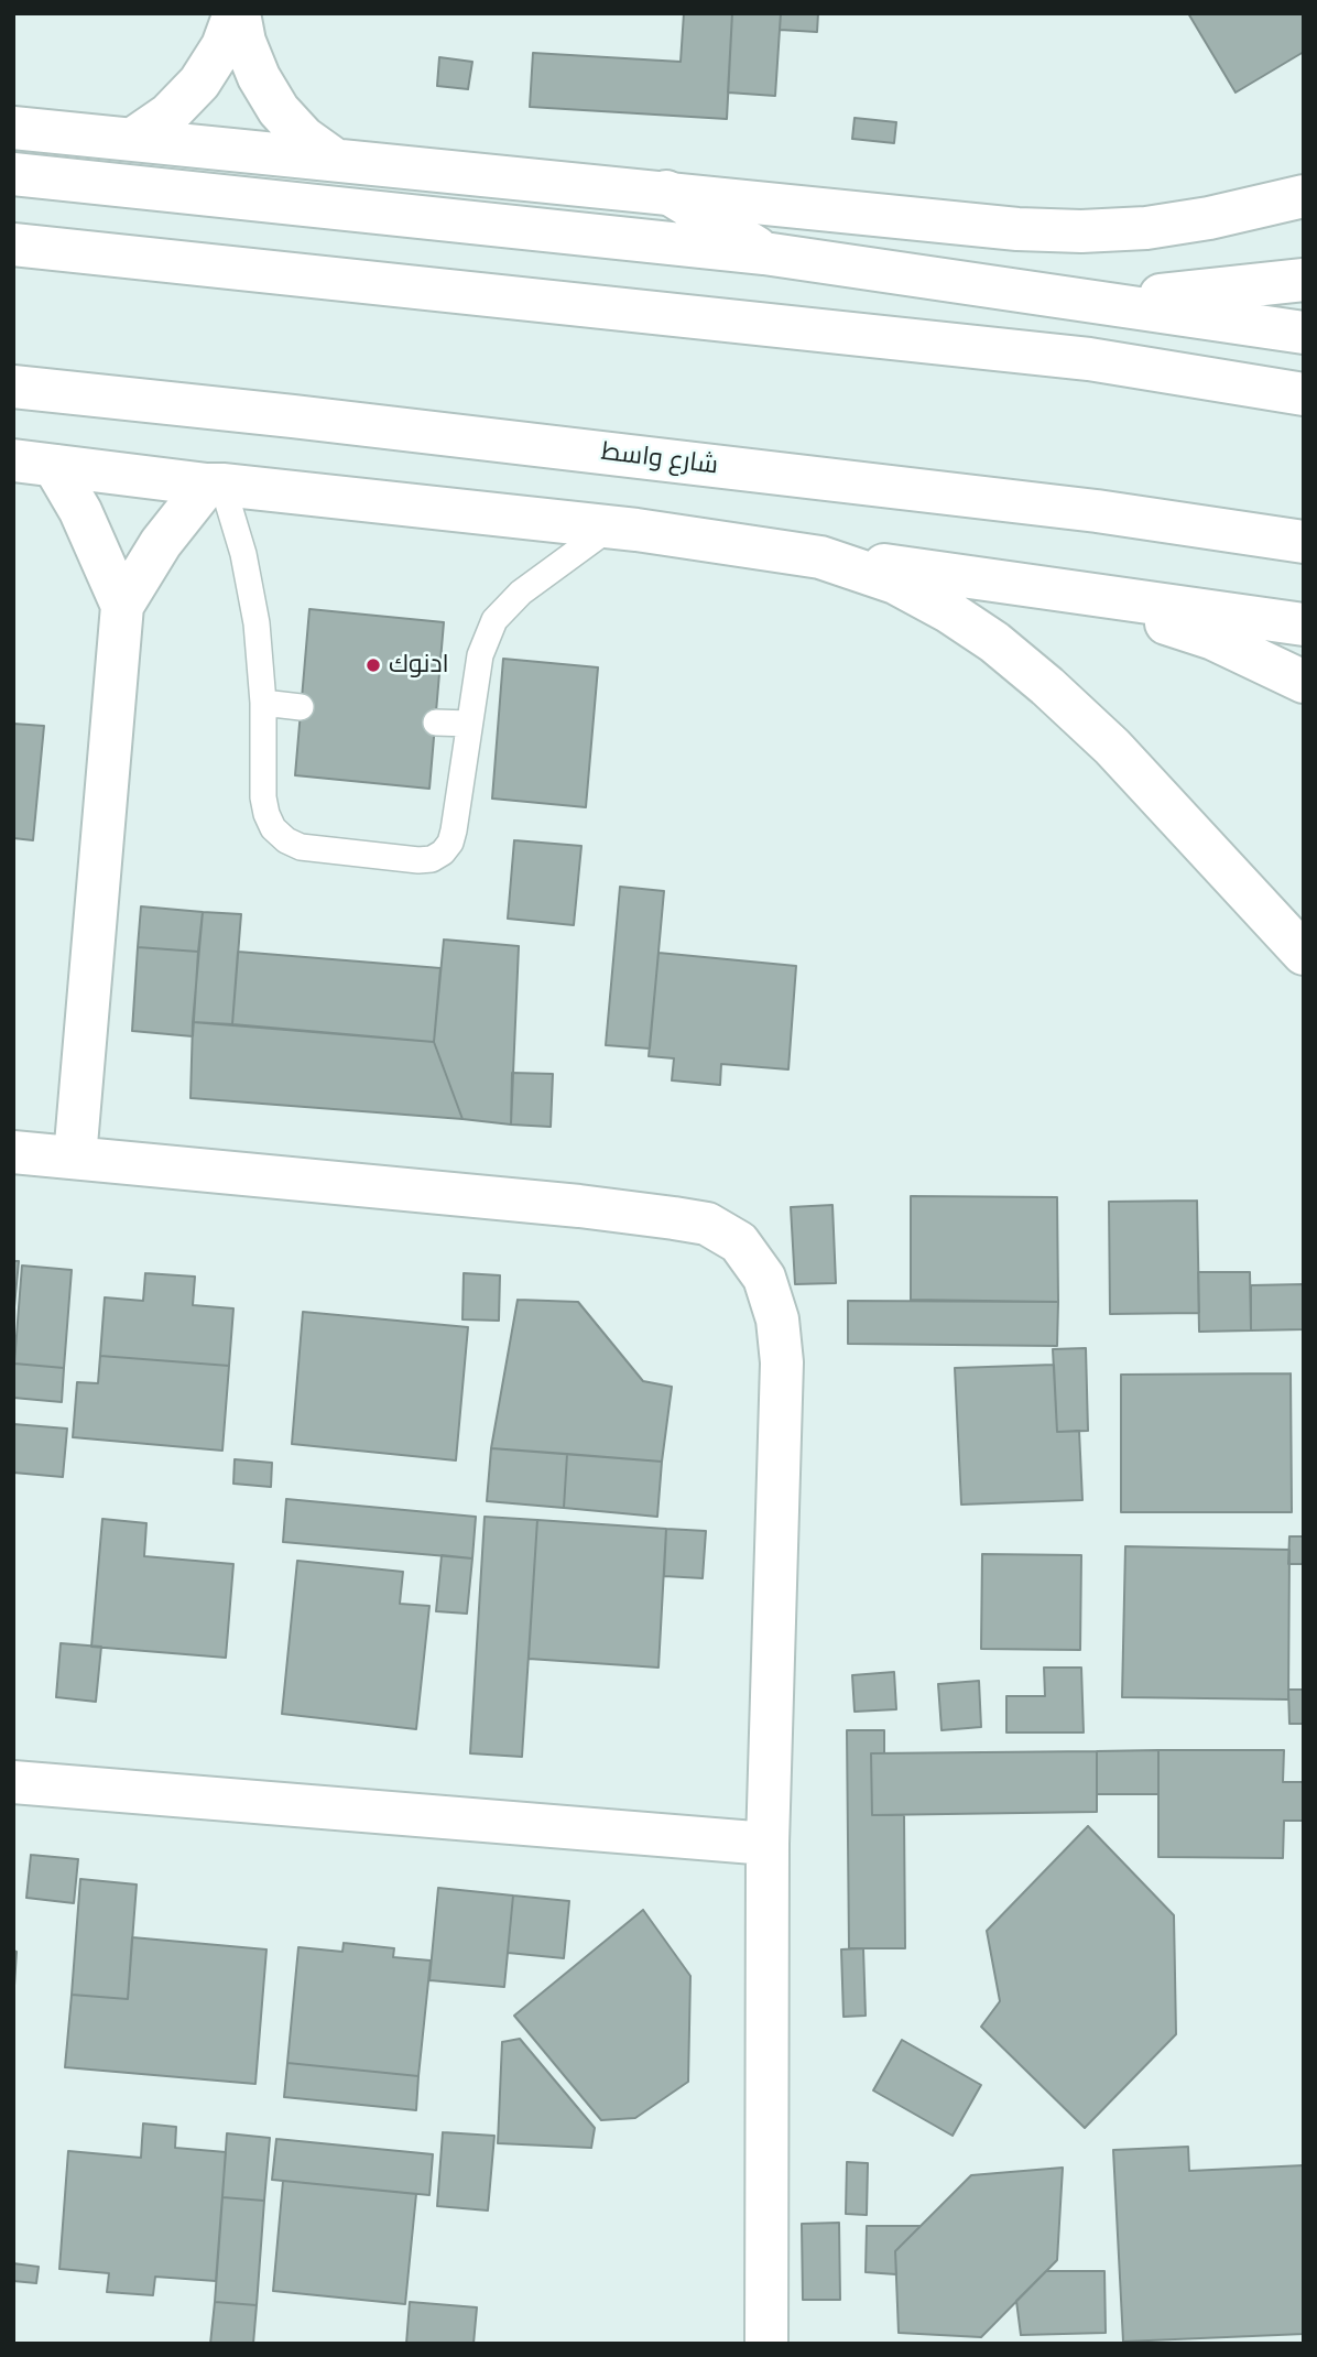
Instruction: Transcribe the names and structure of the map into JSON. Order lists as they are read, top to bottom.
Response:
{
  "streets": {
    "main road": ["شارع واسط"]
  },
  "places": ["ادنوك"]
}
